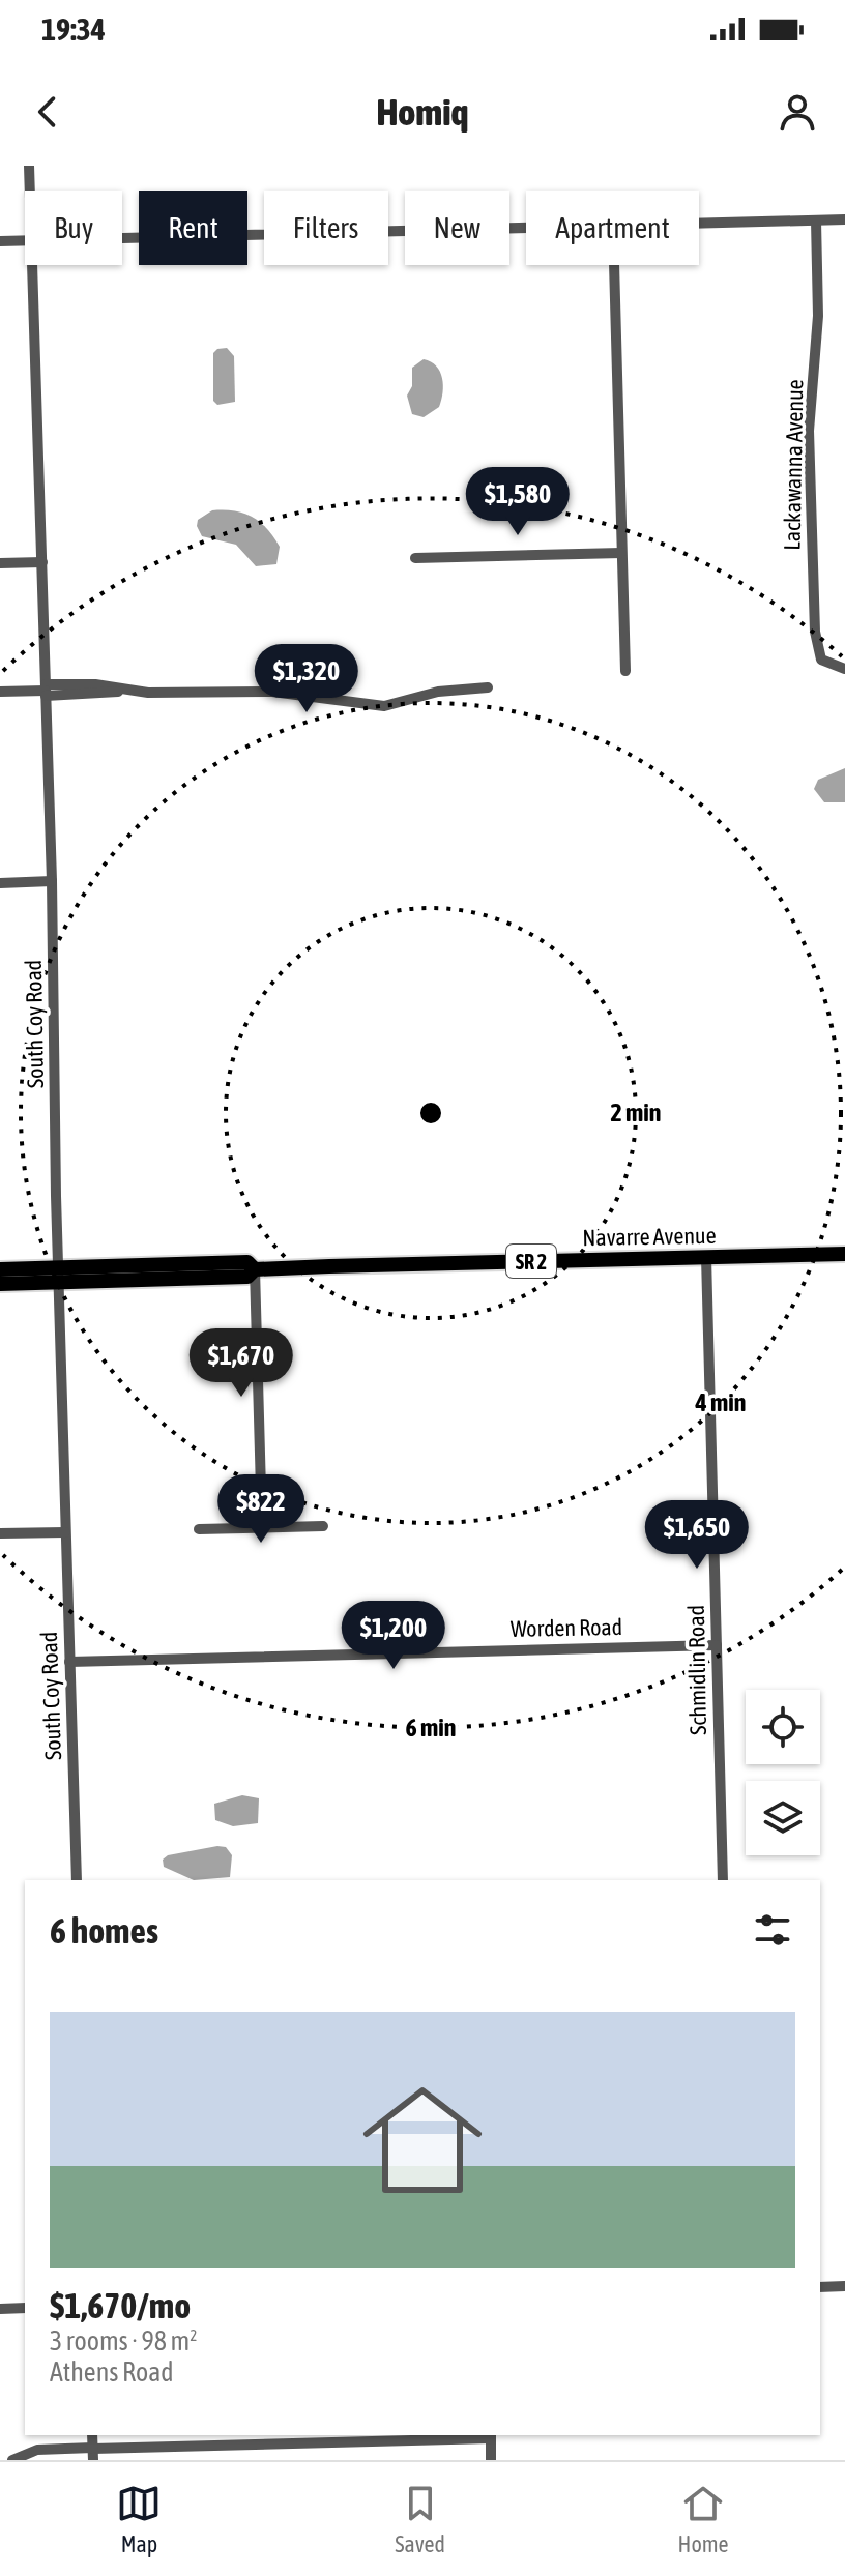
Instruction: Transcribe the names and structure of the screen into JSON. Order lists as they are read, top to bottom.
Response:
{
  "streets": {
    "highway": ["Navarre Avenue", "SR 2"],
    "street": [
      "Lackawanna Avenue",
      "South Coy Road",
      "Worden Road",
      "Schmidlin Road"
    ]
  },
  "crossings": [
    ["South Coy Road", "Navarre Avenue"],
    ["South Coy Road", "Worden Road"],
    ["Navarre Avenue", "Schmidlin Road"],
    ["Worden Road", "Schmidlin Road"]
  ],
  "page": {
    "status": "19:34",
    "header": "Homiq",
    "chip": [
      "Buy",
      "Rent",
      "Filters",
      "New",
      "Apartment"
    ],
    "price": [
      "$1,580",
      "$1,320",
      "$1,670",
      "$822",
      "$1,650",
      "$1,200"
    ],
    "heading": "6 homes",
    "list": [
      {
        "name": "$1,670/mo",
        "note": "3 rooms · 98 m² · Athens Road"
      }
    ],
    "tabs": ["Map", "Saved", "Home"]
  },
  "rings": ["2 min", "4 min", "6 min"]
}
